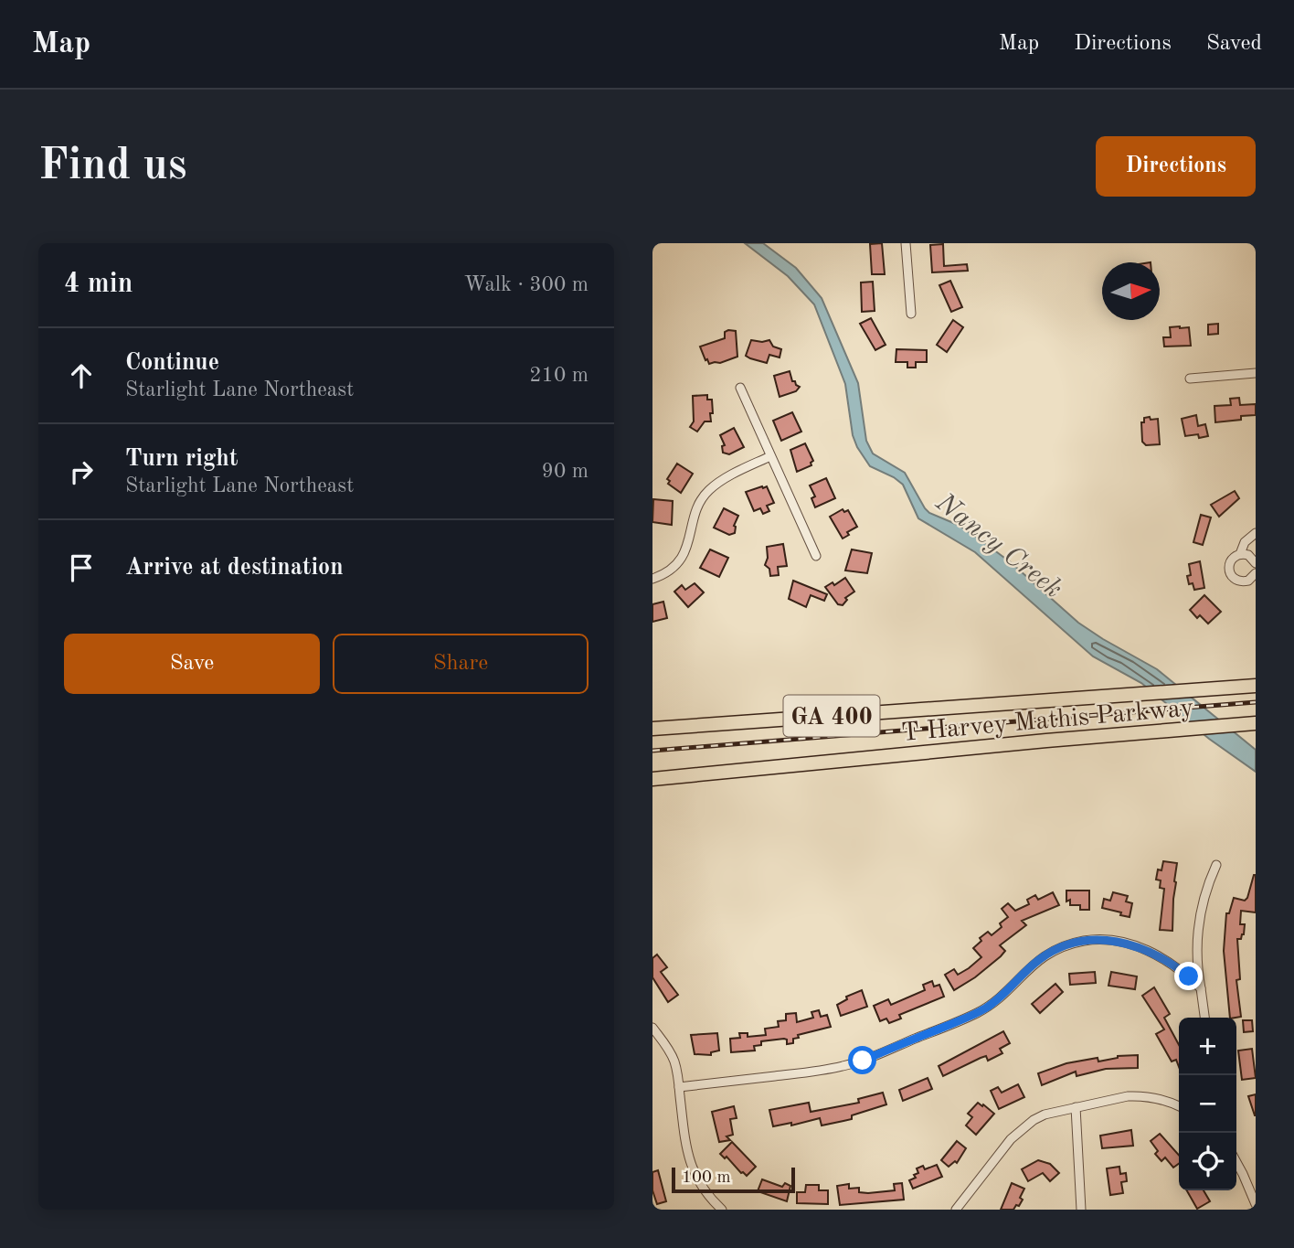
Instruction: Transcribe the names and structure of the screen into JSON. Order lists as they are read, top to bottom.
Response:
{
  "streets": {
    "highway": ["GA 400", "T Harvey Mathis Parkway"]
  },
  "water": ["Nancy Creek"],
  "scale_bar": "100 m",
  "north": "right",
  "page": {
    "header": "Map",
    "nav": ["Map", "Directions", "Saved"],
    "buttons": [
      "Directions",
      ["Save", "Share"]
    ],
    "title": "Find us",
    "heading": ["4 min", "Walk · 300 m"],
    "list": [
      ["Continue", "Starlight Lane Northeast", "210 m"],
      ["Turn right", "Starlight Lane Northeast", "90 m"],
      "Arrive at destination"
    ],
    "map_buttons": ["+", "−"],
    "scale": "100 m"
  }
}
